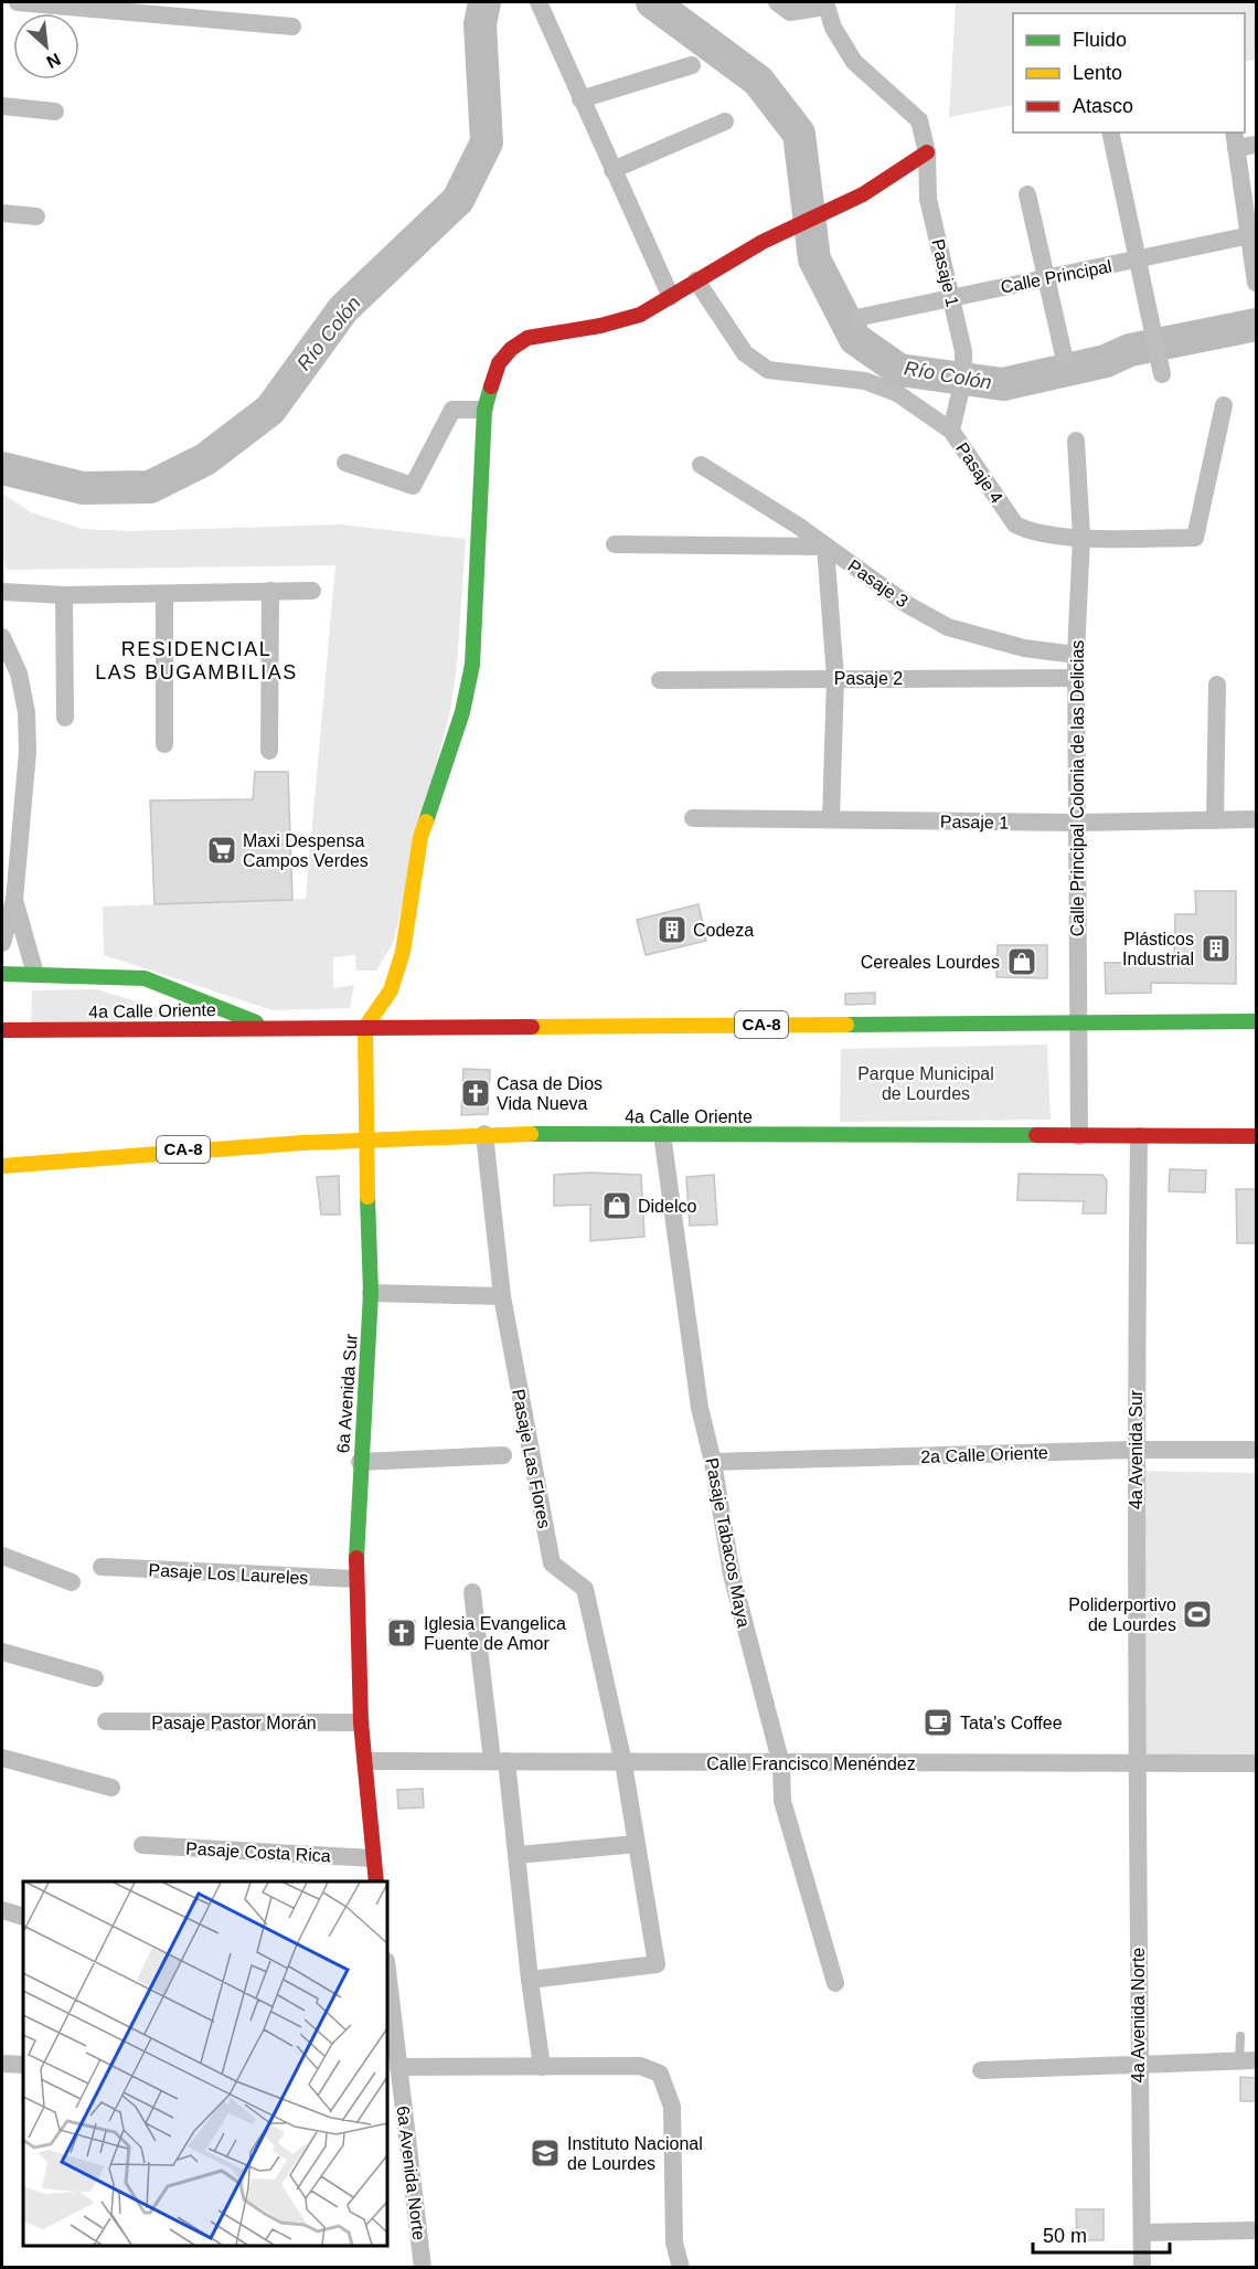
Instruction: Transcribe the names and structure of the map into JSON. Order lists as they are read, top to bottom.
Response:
{
  "streets": {
    "main road": ["4a Calle Oriente", "CA-8", "6a Avenida Sur"],
    "street": [
      "Pasaje 1",
      "Calle Principal",
      "Pasaje 4",
      "Pasaje 3",
      "Pasaje 2",
      "Calle Principal Colonia de las Delicias",
      "4a Avenida Sur",
      "2a Calle Oriente",
      "Pasaje Las Flores",
      "Pasaje Tabacos Maya",
      "Pasaje Los Laureles",
      "Pasaje Pastor Morán",
      "Calle Francisco Menéndez",
      "Pasaje Costa Rica",
      "4a Avenida Norte",
      "6a Avenida Norte"
    ]
  },
  "crossings": [
    ["Pasaje 1", "Calle Principal"],
    ["Pasaje 1", "Pasaje 4"],
    ["Pasaje 1", "Calle Principal Colonia de las Delicias"],
    ["Pasaje 4", "Calle Principal Colonia de las Delicias"],
    ["Pasaje 3", "Calle Principal Colonia de las Delicias"],
    ["Pasaje 2", "Calle Principal Colonia de las Delicias"],
    ["Calle Principal Colonia de las Delicias", "4a Calle Oriente"],
    ["4a Calle Oriente", "6a Avenida Sur"],
    ["4a Calle Oriente", "4a Avenida Sur"],
    ["4a Calle Oriente", "Pasaje Las Flores"],
    ["4a Calle Oriente", "Pasaje Tabacos Maya"],
    ["6a Avenida Sur", "Pasaje Los Laureles"],
    ["6a Avenida Sur", "Pasaje Pastor Morán"],
    ["6a Avenida Sur", "Calle Francisco Menéndez"],
    ["4a Avenida Sur", "2a Calle Oriente"],
    ["4a Avenida Sur", "Calle Francisco Menéndez"],
    ["4a Avenida Sur", "4a Avenida Norte"],
    ["2a Calle Oriente", "Pasaje Tabacos Maya"],
    ["Pasaje Las Flores", "Calle Francisco Menéndez"],
    ["Pasaje Tabacos Maya", "Calle Francisco Menéndez"],
    ["Calle Francisco Menéndez", "4a Avenida Norte"]
  ],
  "districts": ["RESIDENCIAL LAS BUGAMBILIAS"],
  "water": ["Río Colón"],
  "parks": ["Parque Municipal de Lourdes"],
  "places": {
    "supermarket": ["Maxi Despensa Campos Verdes"],
    "building": ["Codeza", "Plásticos Industrial"],
    "shop": ["Cereales Lourdes", "Didelco"],
    "church": ["Casa de Dios Vida Nueva", "Iglesia Evangelica Fuente de Amor"],
    "sports": ["Poliderportivo de Lourdes"],
    "cafe": ["Tata's Coffee"],
    "school or university": ["Instituto Nacional de Lourdes"]
  },
  "legend": ["Fluido", "Lento", "Atasco"],
  "scale_bar": "50 m",
  "north": "bottom right"
}
